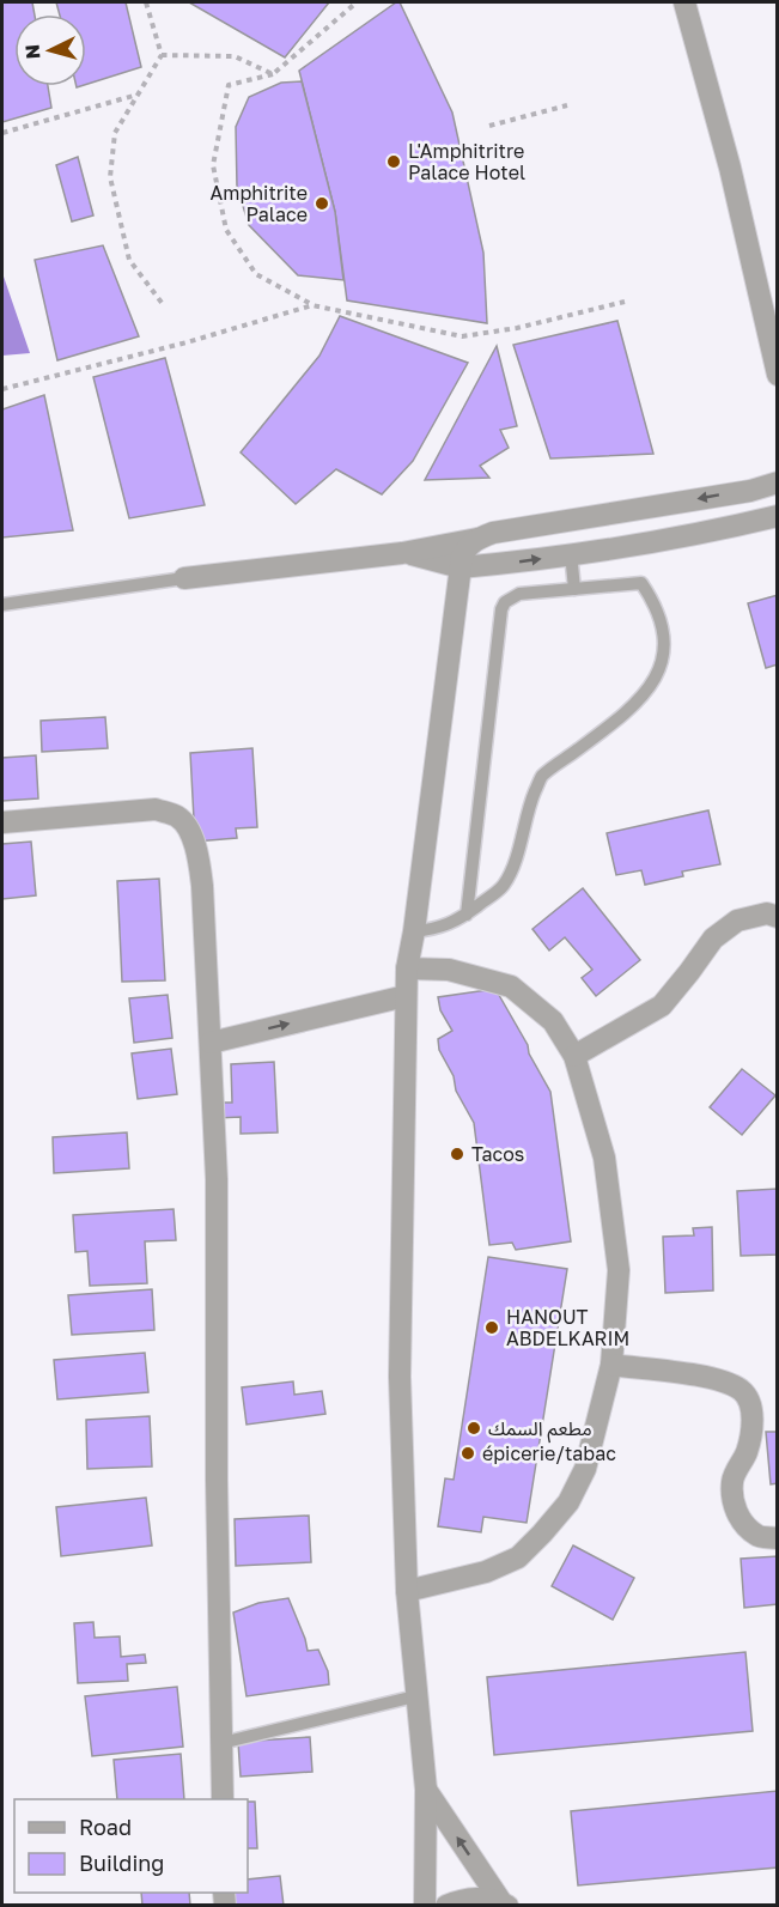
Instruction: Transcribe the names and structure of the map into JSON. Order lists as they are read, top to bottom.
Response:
{
  "places": [
    "L'Amphitritre Palace Hotel",
    "Amphitrite Palace",
    "Tacos",
    "HANOUT ABDELKARIM",
    "مطعم السمك",
    "épicerie/tabac"
  ],
  "legend": ["Road", "Building"],
  "north": "left"
}
